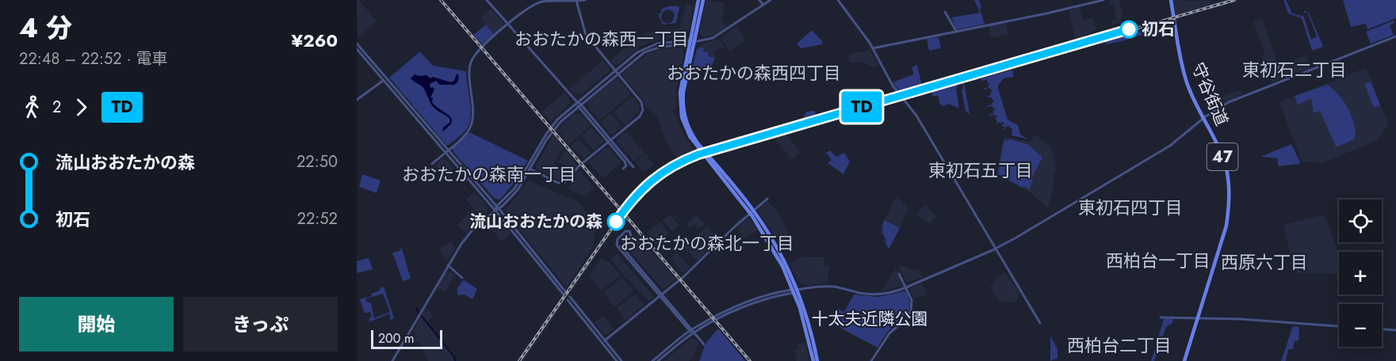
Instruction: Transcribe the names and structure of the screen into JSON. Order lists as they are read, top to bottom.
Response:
{
  "streets": {
    "main road": ["守谷街道", "47"]
  },
  "districts": [
    "おおたかの森西一丁目",
    "東初石二丁目",
    "おおたかの森西四丁目",
    "東初石五丁目",
    "おおたかの森南一丁目",
    "東初石四丁目",
    "おおたかの森北一丁目",
    "西柏台一丁目",
    "西原六丁目",
    "西柏台二丁目"
  ],
  "parks": ["十太夫近隣公園"],
  "places": ["初石", "流山おおたかの森"],
  "scale_bar": "200 m",
  "page": {
    "heading": ["4 分", "22:48 – 22:52 · 電車", "¥260"],
    "on_map": "TD",
    "legs": ["2", "TD"],
    "list": [
      {
        "name": "流山おおたかの森",
        "value": "22:50"
      },
      {
        "name": "初石",
        "value": "22:52"
      }
    ],
    "map_buttons": ["+", "−"],
    "buttons": ["開始", "きっぷ"],
    "scale": "200 m"
  }
}
